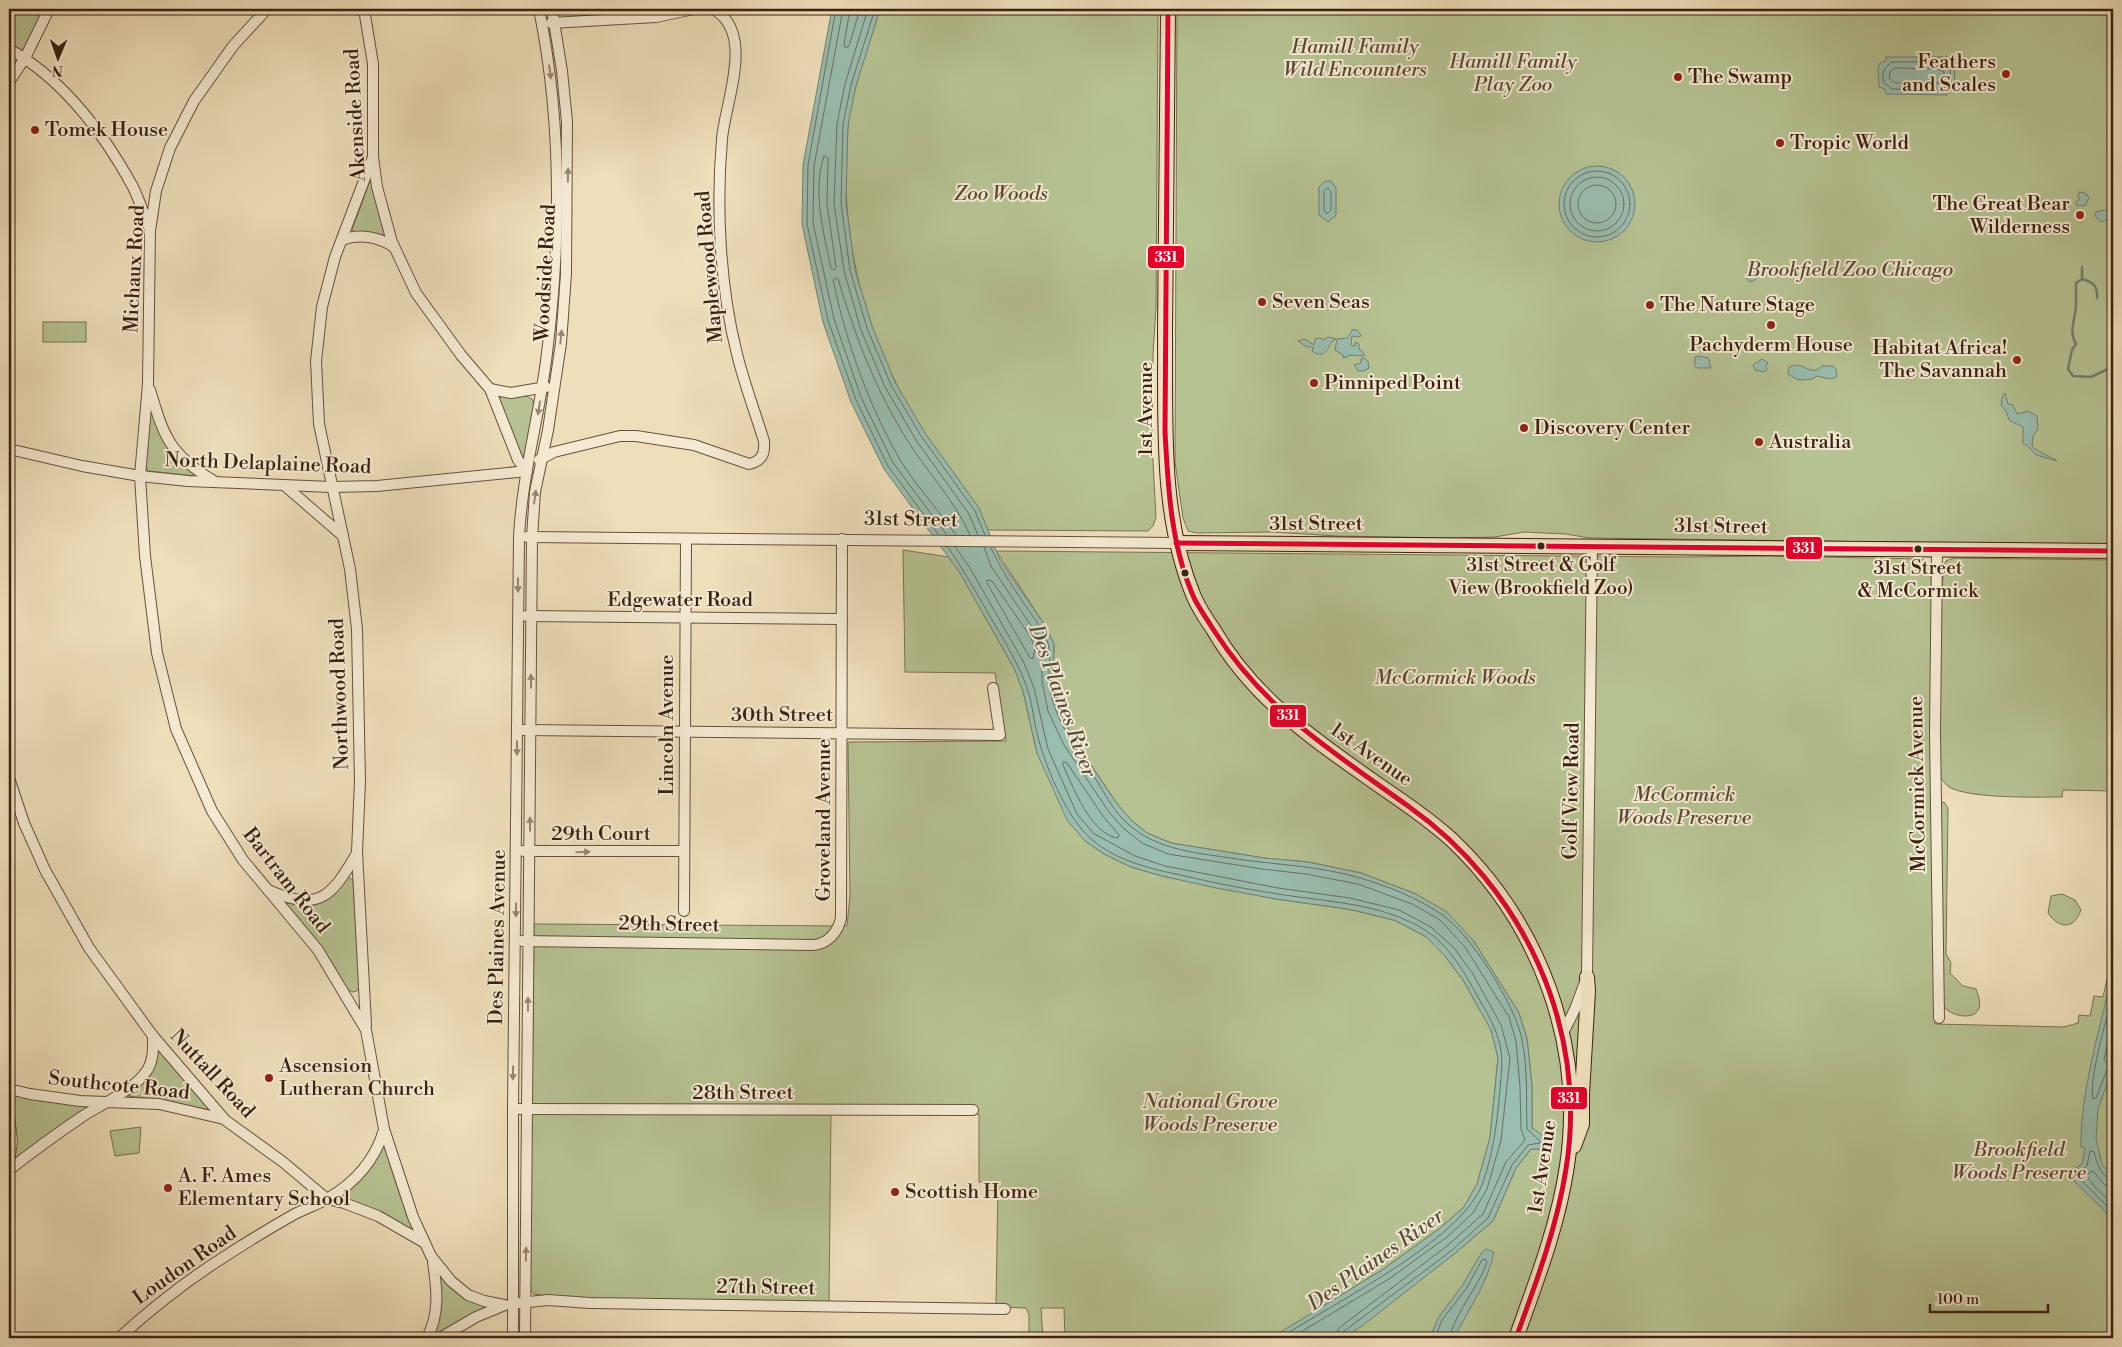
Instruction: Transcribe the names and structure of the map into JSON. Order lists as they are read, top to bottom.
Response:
{
  "streets": {
    "main road": ["1st Avenue", "31st Street"],
    "street": [
      "Akenside Road",
      "Maplewood Road",
      "Michaux Road",
      "Woodside Road",
      "North Delaplaine Road",
      "Edgewater Road",
      "Northwood Road",
      "30th Street",
      "Lincoln Avenue",
      "McCormick Avenue",
      "Golf View Road",
      "Groveland Avenue",
      "29th Court",
      "Bartram Road",
      "29th Street",
      "Des Plaines Avenue",
      "Nuttall Road",
      "Southcote Road",
      "28th Street",
      "Loudon Road",
      "27th Street"
    ]
  },
  "crossings": [
    ["Akenside Road", "Maplewood Road"],
    ["Akenside Road", "Woodside Road"],
    ["Akenside Road", "North Delaplaine Road"],
    ["Akenside Road", "Northwood Road"],
    ["Maplewood Road", "Woodside Road"],
    ["Maplewood Road", "North Delaplaine Road"],
    ["Michaux Road", "North Delaplaine Road"],
    ["Michaux Road", "Bartram Road"],
    ["Woodside Road", "North Delaplaine Road"],
    ["Woodside Road", "31st Street"],
    ["Woodside Road", "Des Plaines Avenue"],
    ["1st Avenue", "31st Street"],
    ["1st Avenue", "Golf View Road"],
    ["North Delaplaine Road", "Northwood Road"],
    ["North Delaplaine Road", "Bartram Road"],
    ["31st Street", "Lincoln Avenue"],
    ["31st Street", "McCormick Avenue"],
    ["31st Street", "Golf View Road"],
    ["31st Street", "Groveland Avenue"],
    ["31st Street", "Des Plaines Avenue"],
    ["Edgewater Road", "Lincoln Avenue"],
    ["Edgewater Road", "Groveland Avenue"],
    ["Edgewater Road", "Des Plaines Avenue"],
    ["Northwood Road", "Bartram Road"],
    ["30th Street", "Lincoln Avenue"],
    ["30th Street", "Groveland Avenue"],
    ["30th Street", "Des Plaines Avenue"],
    ["Lincoln Avenue", "29th Court"],
    ["Groveland Avenue", "29th Street"],
    ["29th Court", "Des Plaines Avenue"],
    ["Bartram Road", "Des Plaines Avenue"],
    ["Bartram Road", "Nuttall Road"],
    ["Bartram Road", "27th Street"],
    ["29th Street", "Des Plaines Avenue"],
    ["Des Plaines Avenue", "28th Street"],
    ["Des Plaines Avenue", "27th Street"],
    ["Nuttall Road", "Southcote Road"],
    ["Nuttall Road", "Loudon Road"]
  ],
  "one_way": ["29th Court"],
  "water": ["Des Plaines River"],
  "parks": [
    "Hamill Family Wild Encounters",
    "Hamill Family Play Zoo",
    "Zoo Woods",
    "Brookfield Zoo Chicago",
    "McCormick Woods",
    "McCormick Woods Preserve",
    "National Grove Woods Preserve",
    "Brookfield Woods Preserve"
  ],
  "places": [
    "Feathers and Scales",
    "The Swamp",
    "Tomek House",
    "Tropic World",
    "The Great Bear Wilderness",
    "Seven Seas",
    "The Nature Stage",
    "Pachyderm House",
    "Habitat Africa! The Savannah",
    "Pinniped Point",
    "Discovery Center",
    "Australia",
    "31st Street & Golf View (Brookfield Zoo)",
    "31st Street & McCormick",
    "Ascension Lutheran Church",
    "A. F. Ames Elementary School",
    "Scottish Home"
  ],
  "lines": ["transit line 331"],
  "scale_bar": "100 m",
  "north": "bottom"
}
